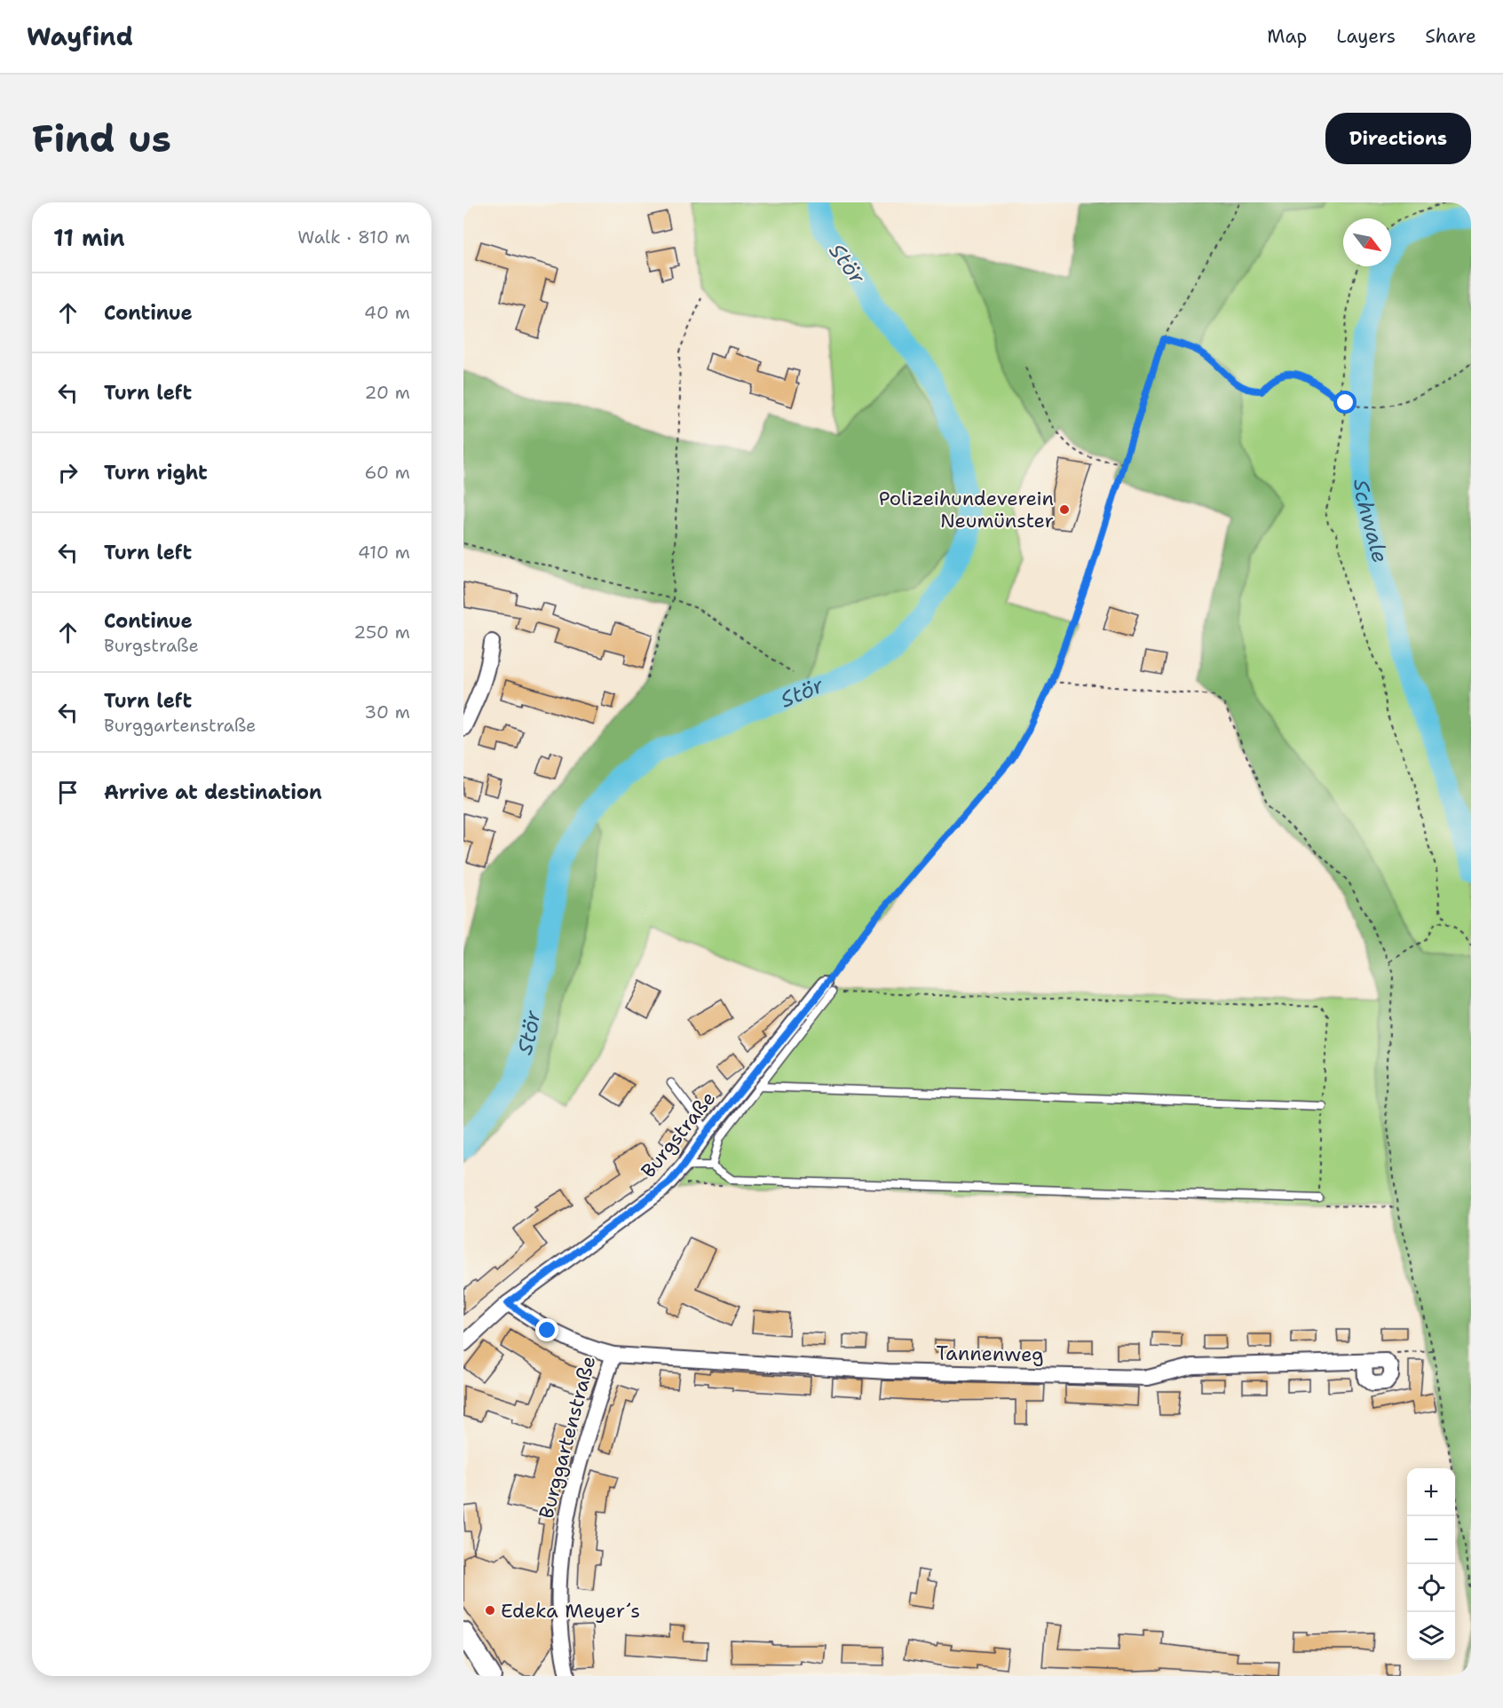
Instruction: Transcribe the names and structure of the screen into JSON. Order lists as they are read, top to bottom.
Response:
{
  "streets": {
    "street": ["Burgstraße", "Tannenweg", "Burggartenstraße"]
  },
  "crossings": [
    ["Burgstraße", "Burggartenstraße"],
    ["Tannenweg", "Burggartenstraße"]
  ],
  "water": ["Stör", "Schwale"],
  "places": ["Polizeihundeverein Neumünster", "Edeka Meyer´s"],
  "north": "bottom right",
  "page": {
    "header": "Wayfind",
    "nav": ["Map", "Layers", "Share"],
    "buttons": "Directions",
    "title": "Find us",
    "heading": ["11 min", "Walk · 810 m"],
    "list": [
      ["Continue", "40 m"],
      ["Turn left", "20 m"],
      ["Turn right", "60 m"],
      ["Turn left", "410 m"],
      ["Continue", "Burgstraße", "250 m"],
      ["Turn left", "Burggartenstraße", "30 m"],
      "Arrive at destination"
    ],
    "map_buttons": ["+", "−"]
  }
}
